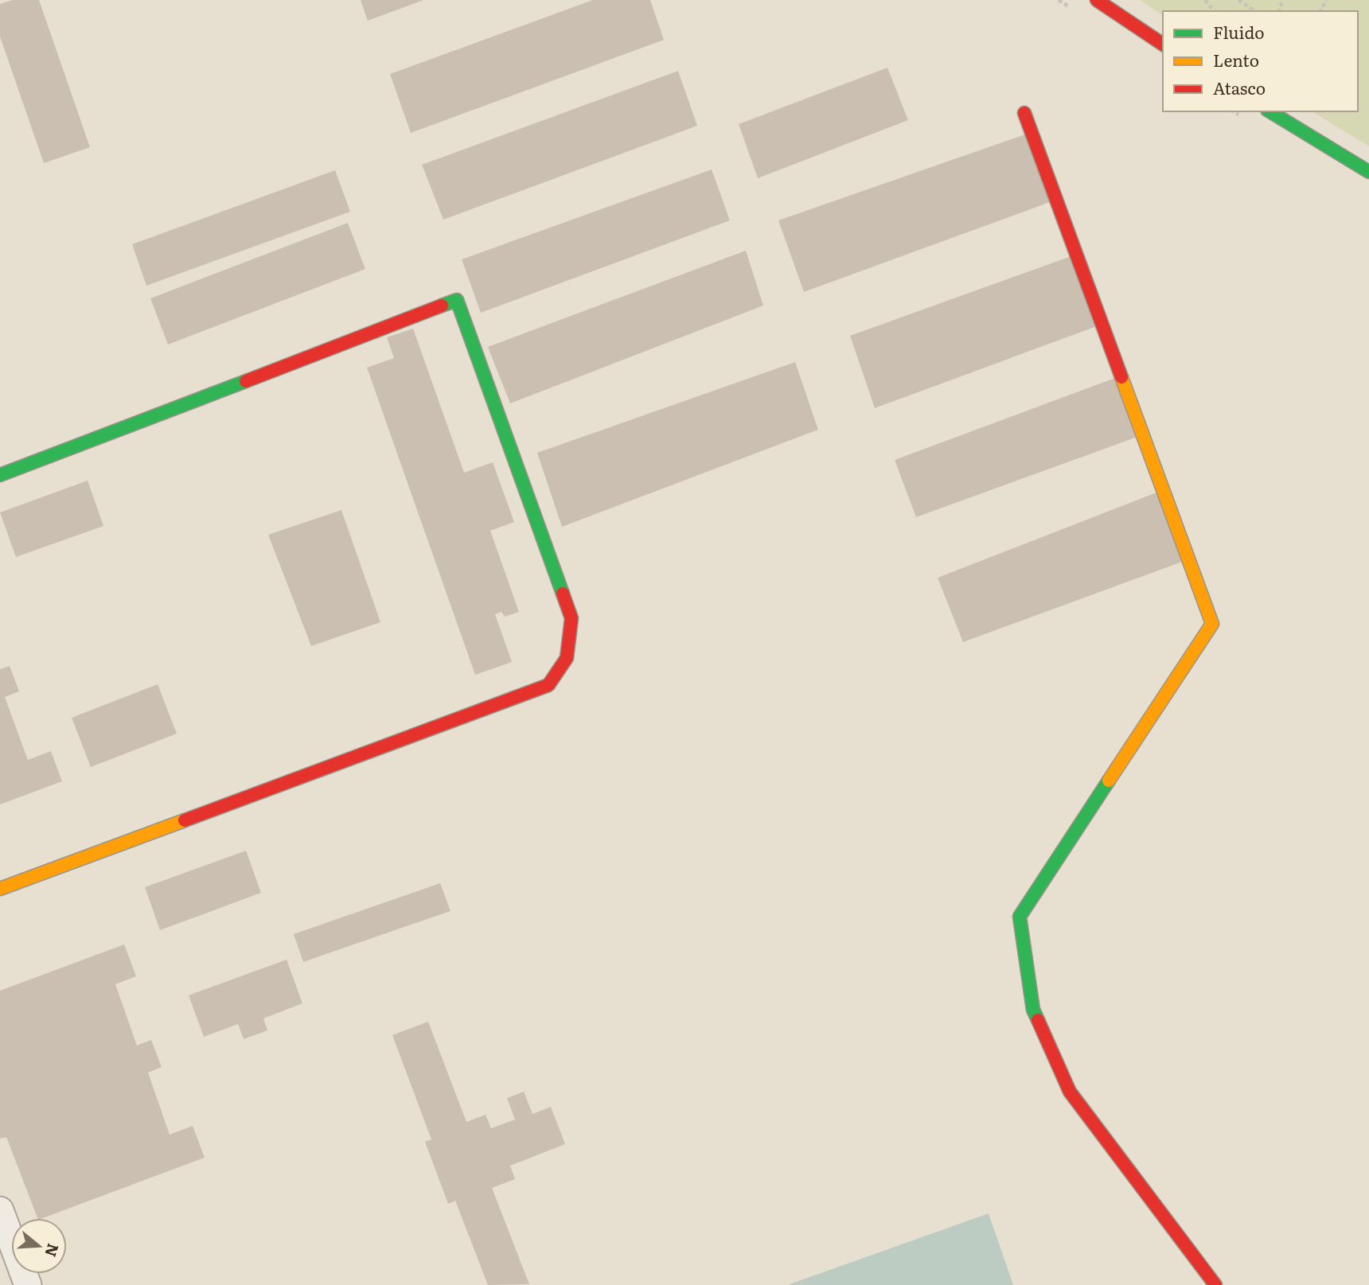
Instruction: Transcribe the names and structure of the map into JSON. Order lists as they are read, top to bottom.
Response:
{
  "legend": ["Fluido", "Lento", "Atasco"],
  "north": "right"
}
